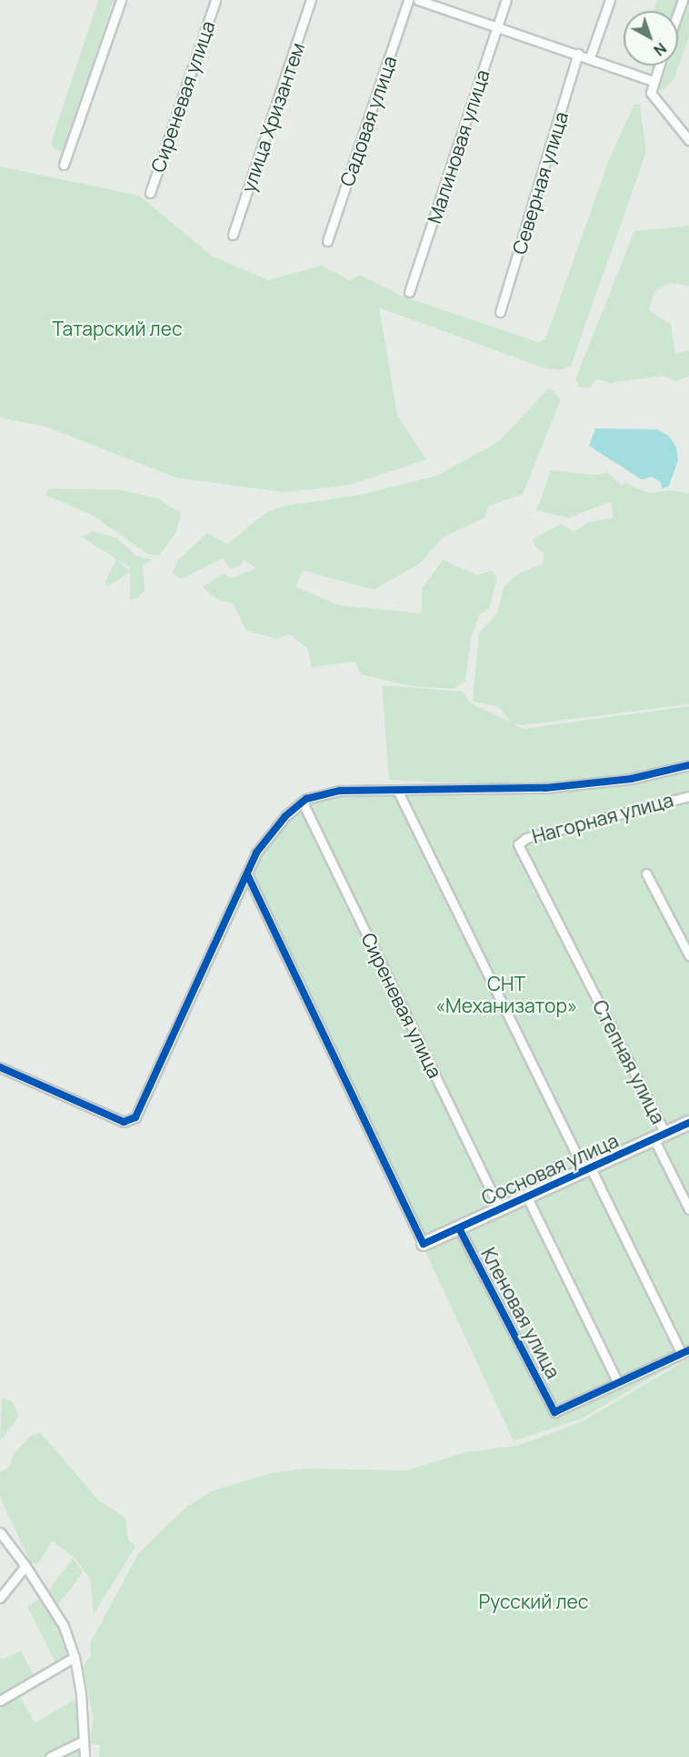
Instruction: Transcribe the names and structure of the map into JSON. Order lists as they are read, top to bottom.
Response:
{
  "streets": {
    "street": [
      "Сиреневая улица",
      "улица Хризантем",
      "Садовая улица",
      "Малиновая улица",
      "Северная улица",
      "Нагорная улица",
      "Степная улица",
      "Сосновая улица",
      "Кленовая улица"
    ]
  },
  "crossings": [
    ["Сиреневая улица", "Сосновая улица"],
    ["Нагорная улица", "Степная улица"],
    ["Степная улица", "Сосновая улица"],
    ["Сосновая улица", "Кленовая улица"]
  ],
  "parks": ["Татарский лес", "СНТ «Механизатор»", "Русский лес"],
  "north": "bottom right"
}
